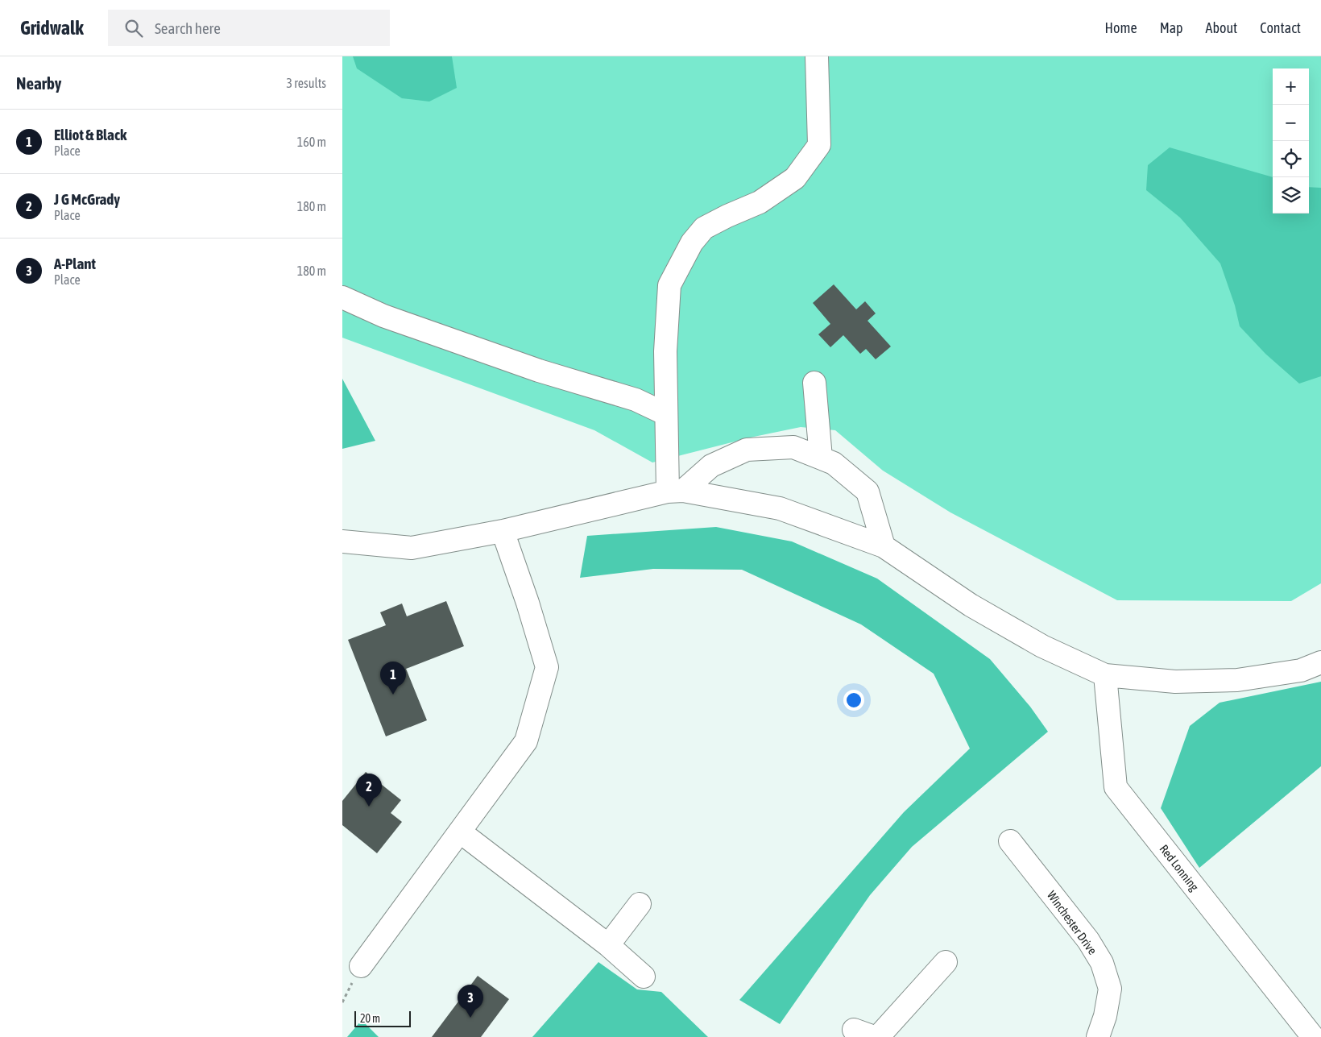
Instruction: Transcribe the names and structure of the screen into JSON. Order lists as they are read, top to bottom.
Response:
{
  "streets": {
    "street": ["Red Lonning", "Winchester Drive"]
  },
  "scale_bar": "20 m",
  "page": {
    "header": "Gridwalk",
    "search": "Search here",
    "nav": [
      "Home",
      "Map",
      "About",
      "Contact"
    ],
    "heading": ["Nearby", "3 results"],
    "map_buttons": ["+", "−"],
    "list": [
      {
        "mark": "1",
        "name": "Elliot & Black",
        "note": "Place",
        "value": "160 m"
      },
      {
        "mark": "2",
        "name": "J G McGrady",
        "note": "Place",
        "value": "180 m"
      },
      {
        "mark": "3",
        "name": "A-Plant",
        "note": "Place",
        "value": "180 m"
      }
    ],
    "pins": ["1", "2", "3"],
    "scale": "20 m"
  }
}
